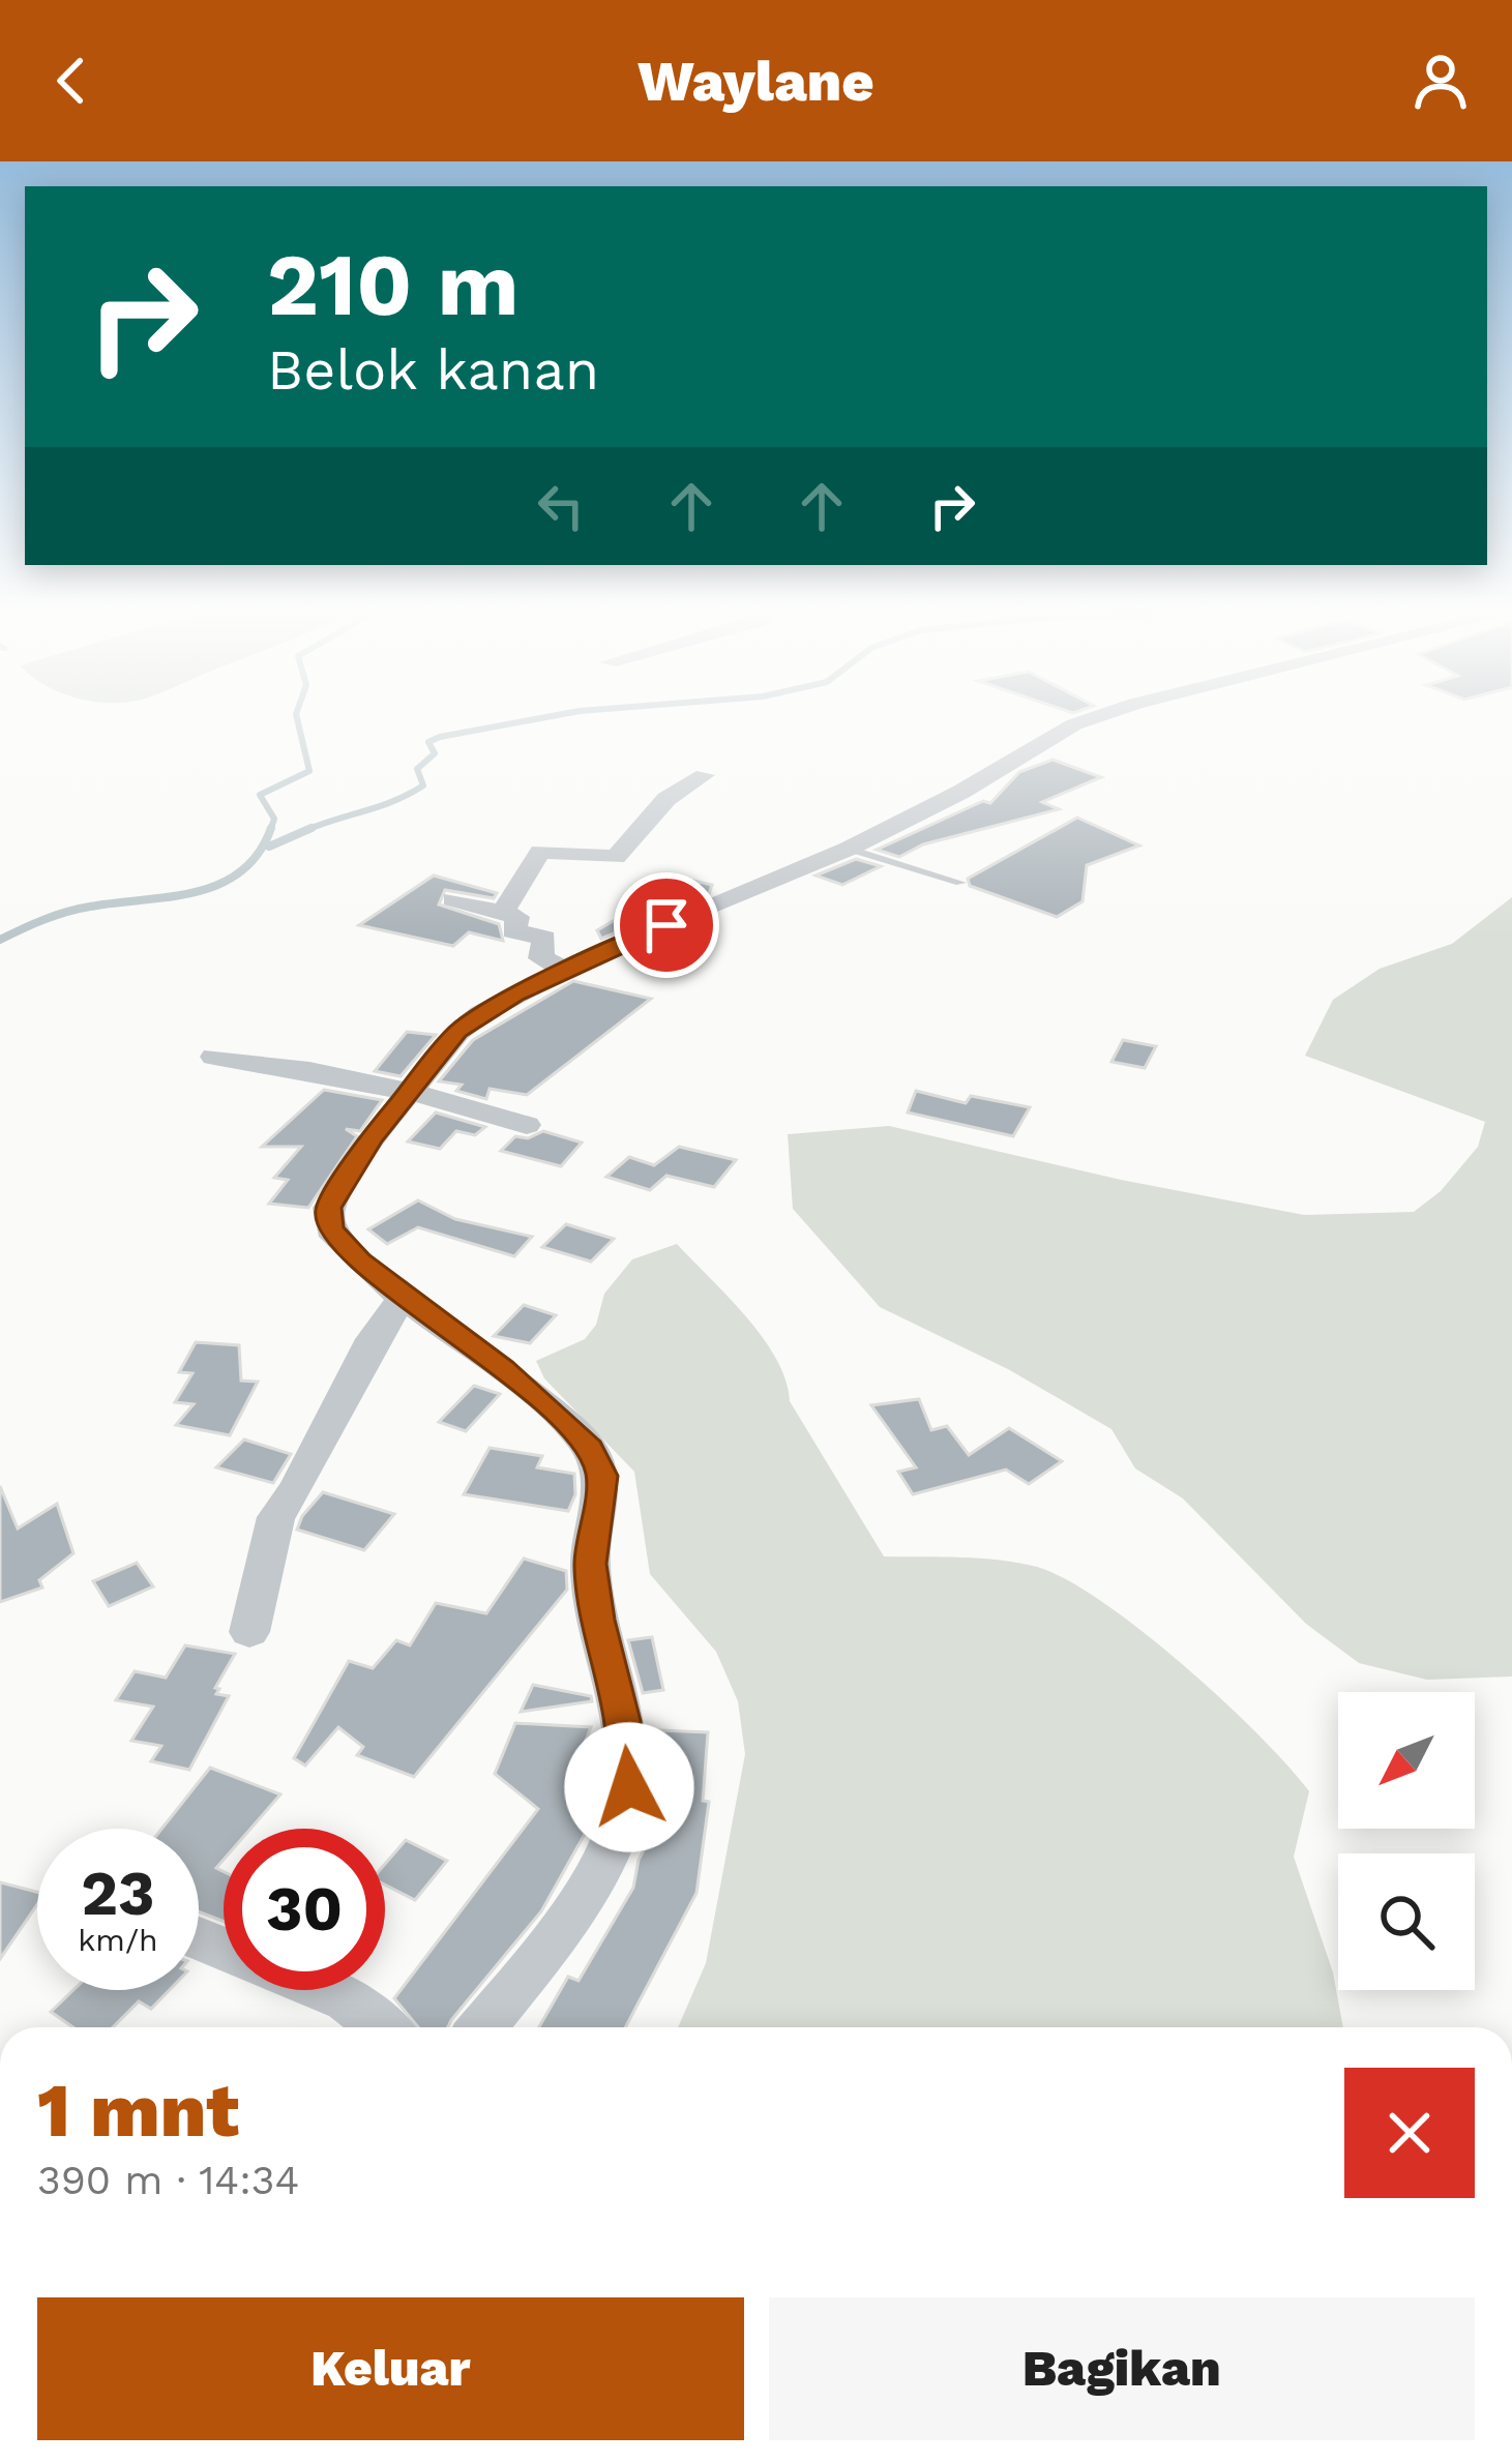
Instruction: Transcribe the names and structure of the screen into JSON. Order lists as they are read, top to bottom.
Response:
{
  "north": "bottom left",
  "page": {
    "header": "Waylane",
    "turn": ["210 m", "Belok kanan"],
    "speed": "23 km/h",
    "limit": "30",
    "heading": ["1 mnt", "390 m · 14:34"],
    "buttons": ["Keluar", "Bagikan"]
  }
}
